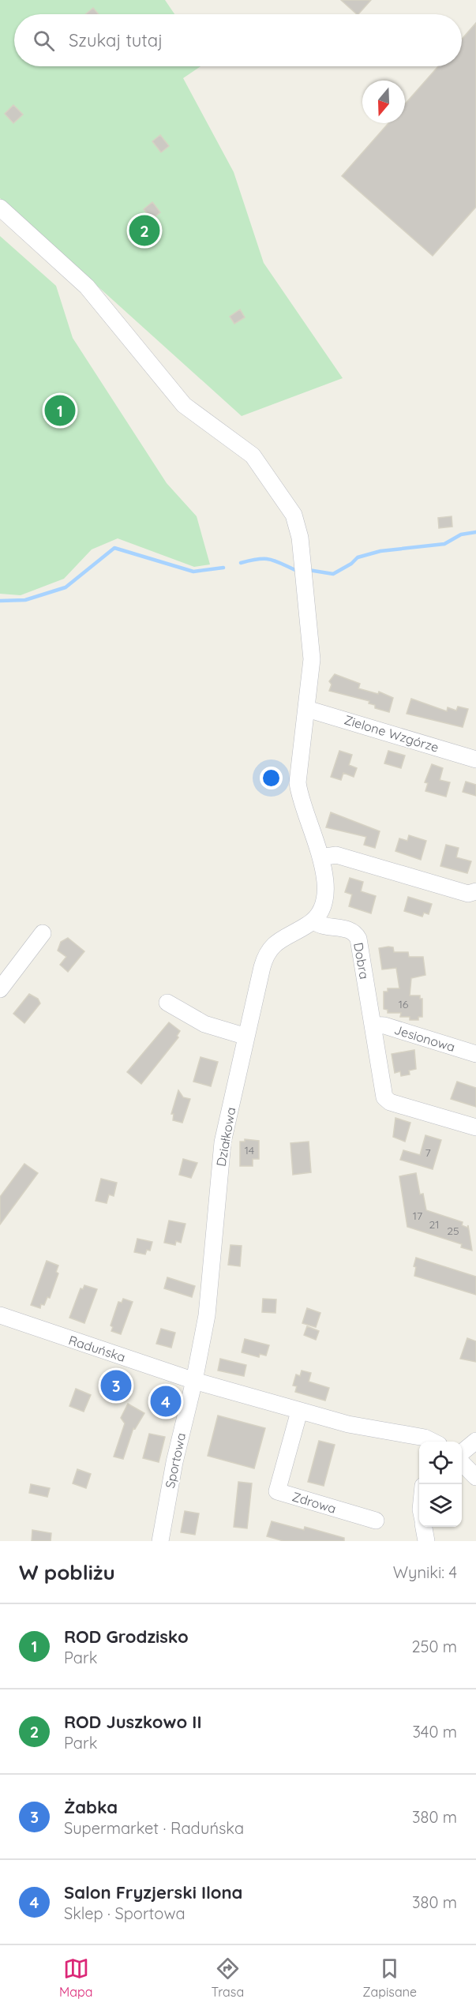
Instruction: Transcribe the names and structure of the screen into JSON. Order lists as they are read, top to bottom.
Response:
{
  "streets": {
    "street": [
      "Zielone Wzgórze",
      "Dobra",
      "Jesionowa",
      "Działkowa",
      "Raduńska",
      "Sportowa",
      "Zdrowa"
    ]
  },
  "crossings": [
    ["Dobra", "Jesionowa"],
    ["Dobra", "Działkowa"],
    ["Działkowa", "Raduńska"],
    ["Działkowa", "Sportowa"],
    ["Raduńska", "Sportowa"]
  ],
  "house_numbers": [
    "16",
    "14",
    "7",
    "17",
    "21",
    "25"
  ],
  "north": "bottom",
  "page": {
    "search": "Szukaj tutaj",
    "pins": [
      "2",
      "1",
      "3",
      "4"
    ],
    "heading": ["W pobliżu", "Wyniki: 4"],
    "list": [
      {
        "mark": "1",
        "name": "ROD Grodzisko",
        "note": "Park",
        "value": "250 m"
      },
      {
        "mark": "2",
        "name": "ROD Juszkowo II",
        "note": "Park",
        "value": "340 m"
      },
      {
        "mark": "3",
        "name": "Żabka",
        "note": "Supermarket · Raduńska",
        "value": "380 m"
      },
      {
        "mark": "4",
        "name": "Salon Fryzjerski Ilona",
        "note": "Sklep · Sportowa",
        "value": "380 m"
      }
    ],
    "nav": ["Mapa", "Trasa", "Zapisane"]
  }
}
